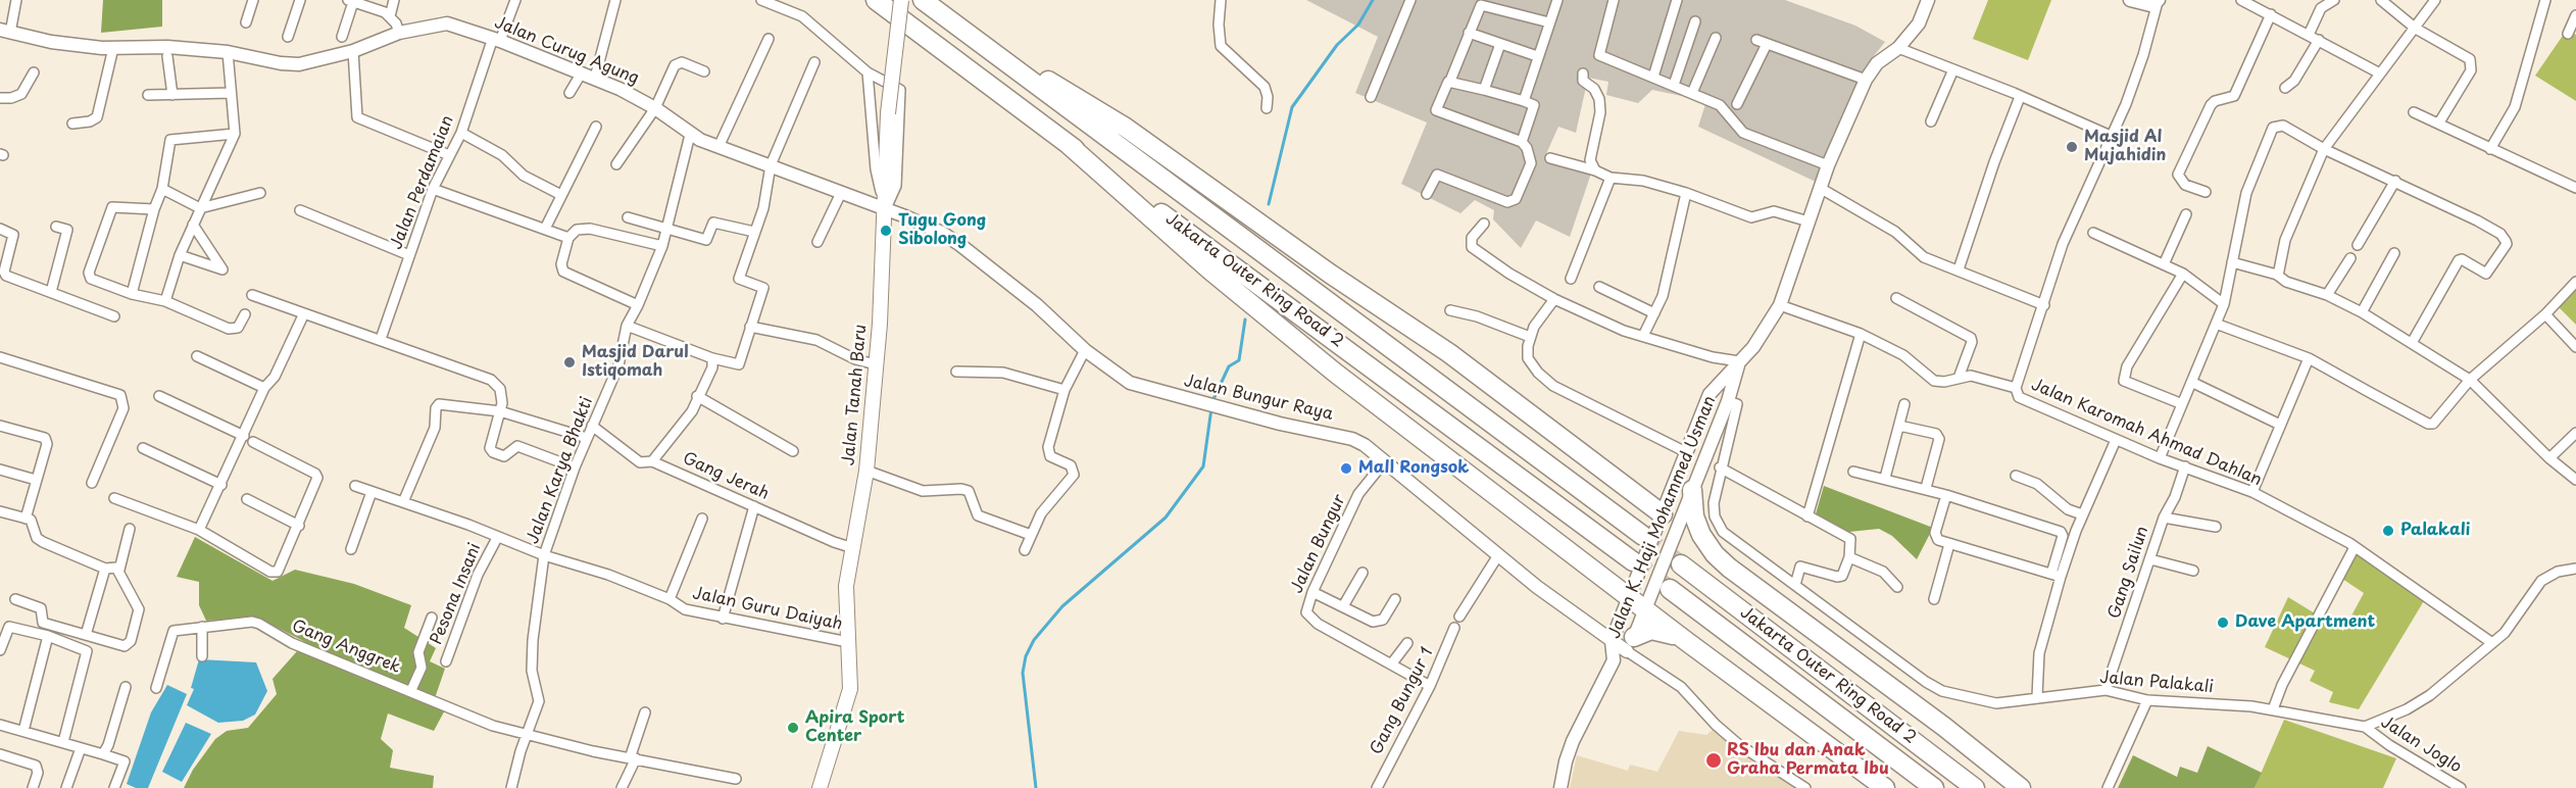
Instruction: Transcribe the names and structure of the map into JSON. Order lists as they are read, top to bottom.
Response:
{
  "streets": {
    "highway": ["Jakarta Outer Ring Road 2"],
    "main road": ["Jalan Tanah Baru"],
    "street": [
      "Jalan Curug Agung",
      "Jalan Perdamaian",
      "Jalan Bungur Raya",
      "Jalan Karomah Ahmad Dahlan",
      "Jalan Karya Bhakti",
      "Gang Jerah",
      "Jalan K. Haji Mohammed Usman",
      "Jalan Bungur",
      "Gang Sailun",
      "Pesona Insani",
      "Jalan Guru Daiyah",
      "Gang Anggrek",
      "Jalan Palakali",
      "Gang Bungur 1",
      "Jalan Joglo"
    ]
  },
  "crossings": [
    ["Jalan Curug Agung", "Jalan Perdamaian"],
    ["Jalan Curug Agung", "Jalan Tanah Baru"],
    ["Jalan Curug Agung", "Jalan Bungur Raya"],
    ["Jalan Curug Agung", "Jalan Karya Bhakti"],
    ["Jalan Tanah Baru", "Jalan Bungur Raya"],
    ["Jalan Tanah Baru", "Gang Jerah"],
    ["Jalan Tanah Baru", "Jalan Guru Daiyah"],
    ["Jalan Bungur Raya", "Jalan K. Haji Mohammed Usman"],
    ["Jalan Bungur Raya", "Jalan Bungur"],
    ["Jalan Karomah Ahmad Dahlan", "Gang Sailun"],
    ["Jalan Karya Bhakti", "Gang Jerah"],
    ["Jalan Karya Bhakti", "Jalan Guru Daiyah"],
    ["Jalan Karya Bhakti", "Gang Anggrek"],
    ["Jalan K. Haji Mohammed Usman", "Jalan Palakali"],
    ["Jalan Bungur", "Gang Bungur 1"],
    ["Gang Sailun", "Jalan Palakali"],
    ["Pesona Insani", "Jalan Guru Daiyah"],
    ["Jalan Palakali", "Jalan Joglo"]
  ],
  "places": [
    "Masjid Al Mujahidin",
    "Tugu Gong Sibolong",
    "Masjid Darul Istiqomah",
    "Mall Rongsok",
    "Palakali",
    "Dave Apartment",
    "Apira Sport Center",
    "RS Ibu dan Anak Graha Permata Ibu"
  ]
}
